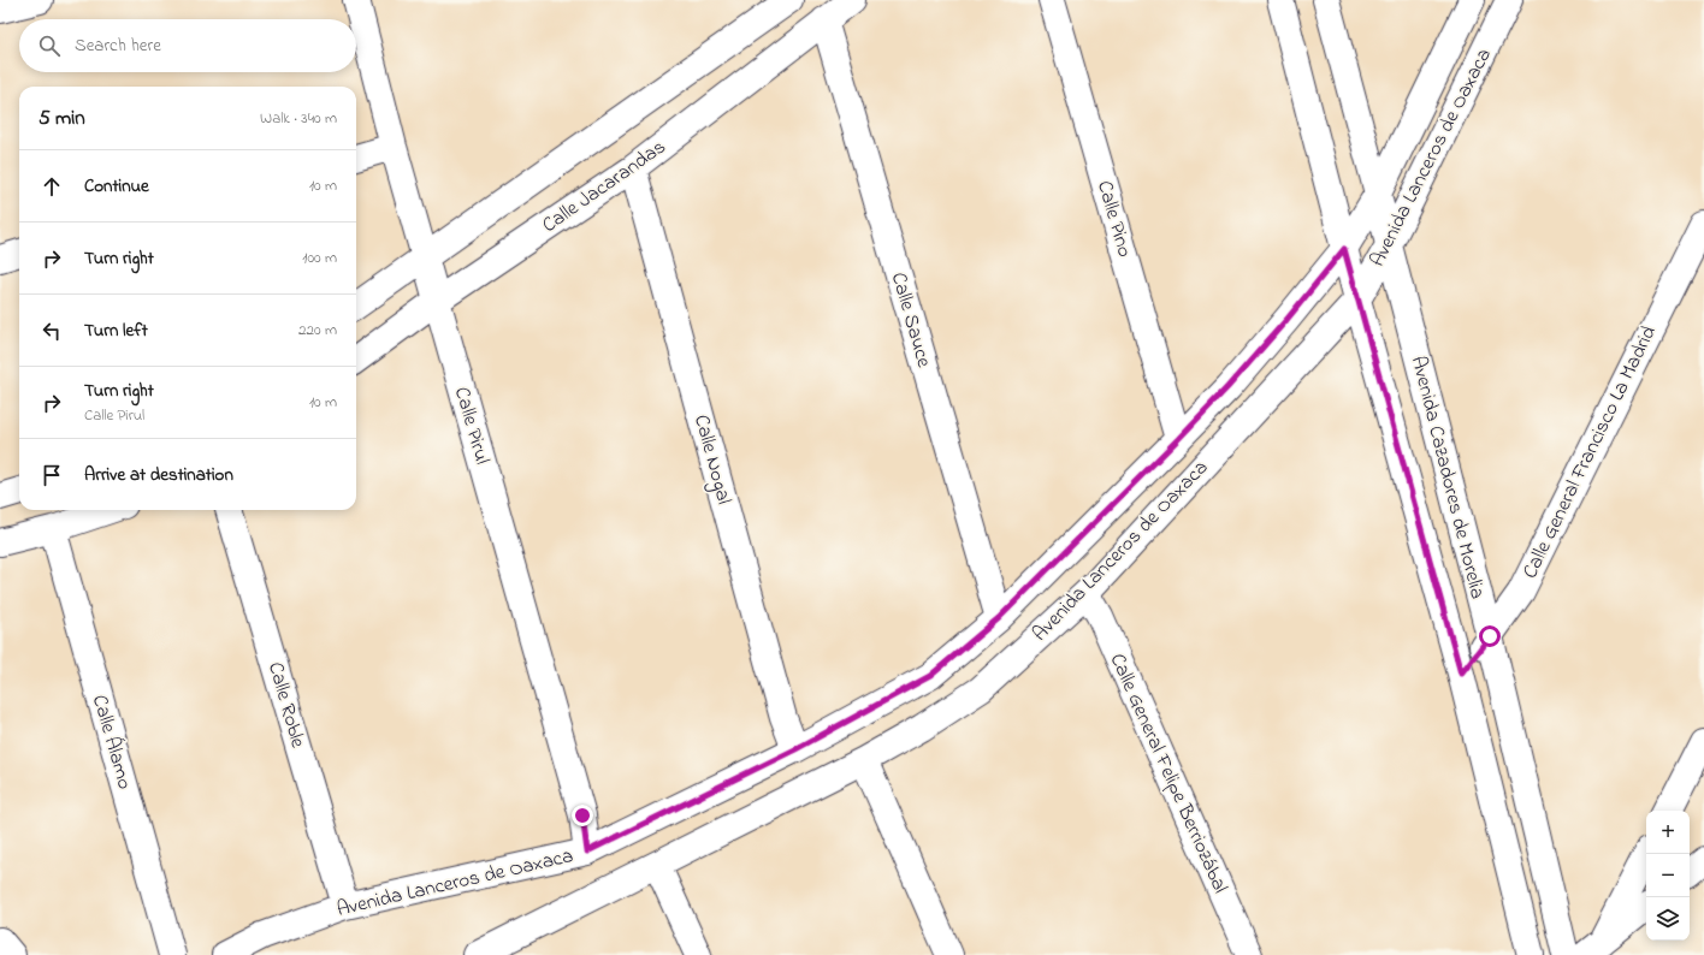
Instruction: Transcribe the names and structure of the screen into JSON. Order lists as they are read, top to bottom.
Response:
{
  "streets": {
    "street": [
      "Avenida Lanceros de Oaxaca",
      "Calle Jacarandas",
      "Calle Pino",
      "Calle Sauce",
      "Calle Pirul",
      "Calle General Francisco La Madrid",
      "Calle Nogal",
      "Avenida Cazadores de Morelia",
      "Calle Roble",
      "Calle Álamo",
      "Calle General Felipe Berriozábal"
    ]
  },
  "crossings": [
    ["Avenida Lanceros de Oaxaca", "Calle Pino"],
    ["Avenida Lanceros de Oaxaca", "Calle Sauce"],
    ["Avenida Lanceros de Oaxaca", "Calle Pirul"],
    ["Avenida Lanceros de Oaxaca", "Calle Nogal"],
    ["Avenida Lanceros de Oaxaca", "Avenida Cazadores de Morelia"],
    ["Avenida Lanceros de Oaxaca", "Calle Roble"],
    ["Avenida Lanceros de Oaxaca", "Calle General Felipe Berriozábal"],
    ["Calle Jacarandas", "Calle Sauce"],
    ["Calle Jacarandas", "Calle Pirul"],
    ["Calle Jacarandas", "Calle Nogal"],
    ["Calle General Francisco La Madrid", "Avenida Cazadores de Morelia"]
  ],
  "page": {
    "search": "Search here",
    "heading": ["5 min", "Walk · 340 m"],
    "list": [
      ["Continue", "10 m"],
      ["Turn right", "100 m"],
      ["Turn left", "220 m"],
      ["Turn right", "Calle Pirul", "10 m"],
      "Arrive at destination"
    ],
    "map_buttons": ["+", "−"]
  }
}
